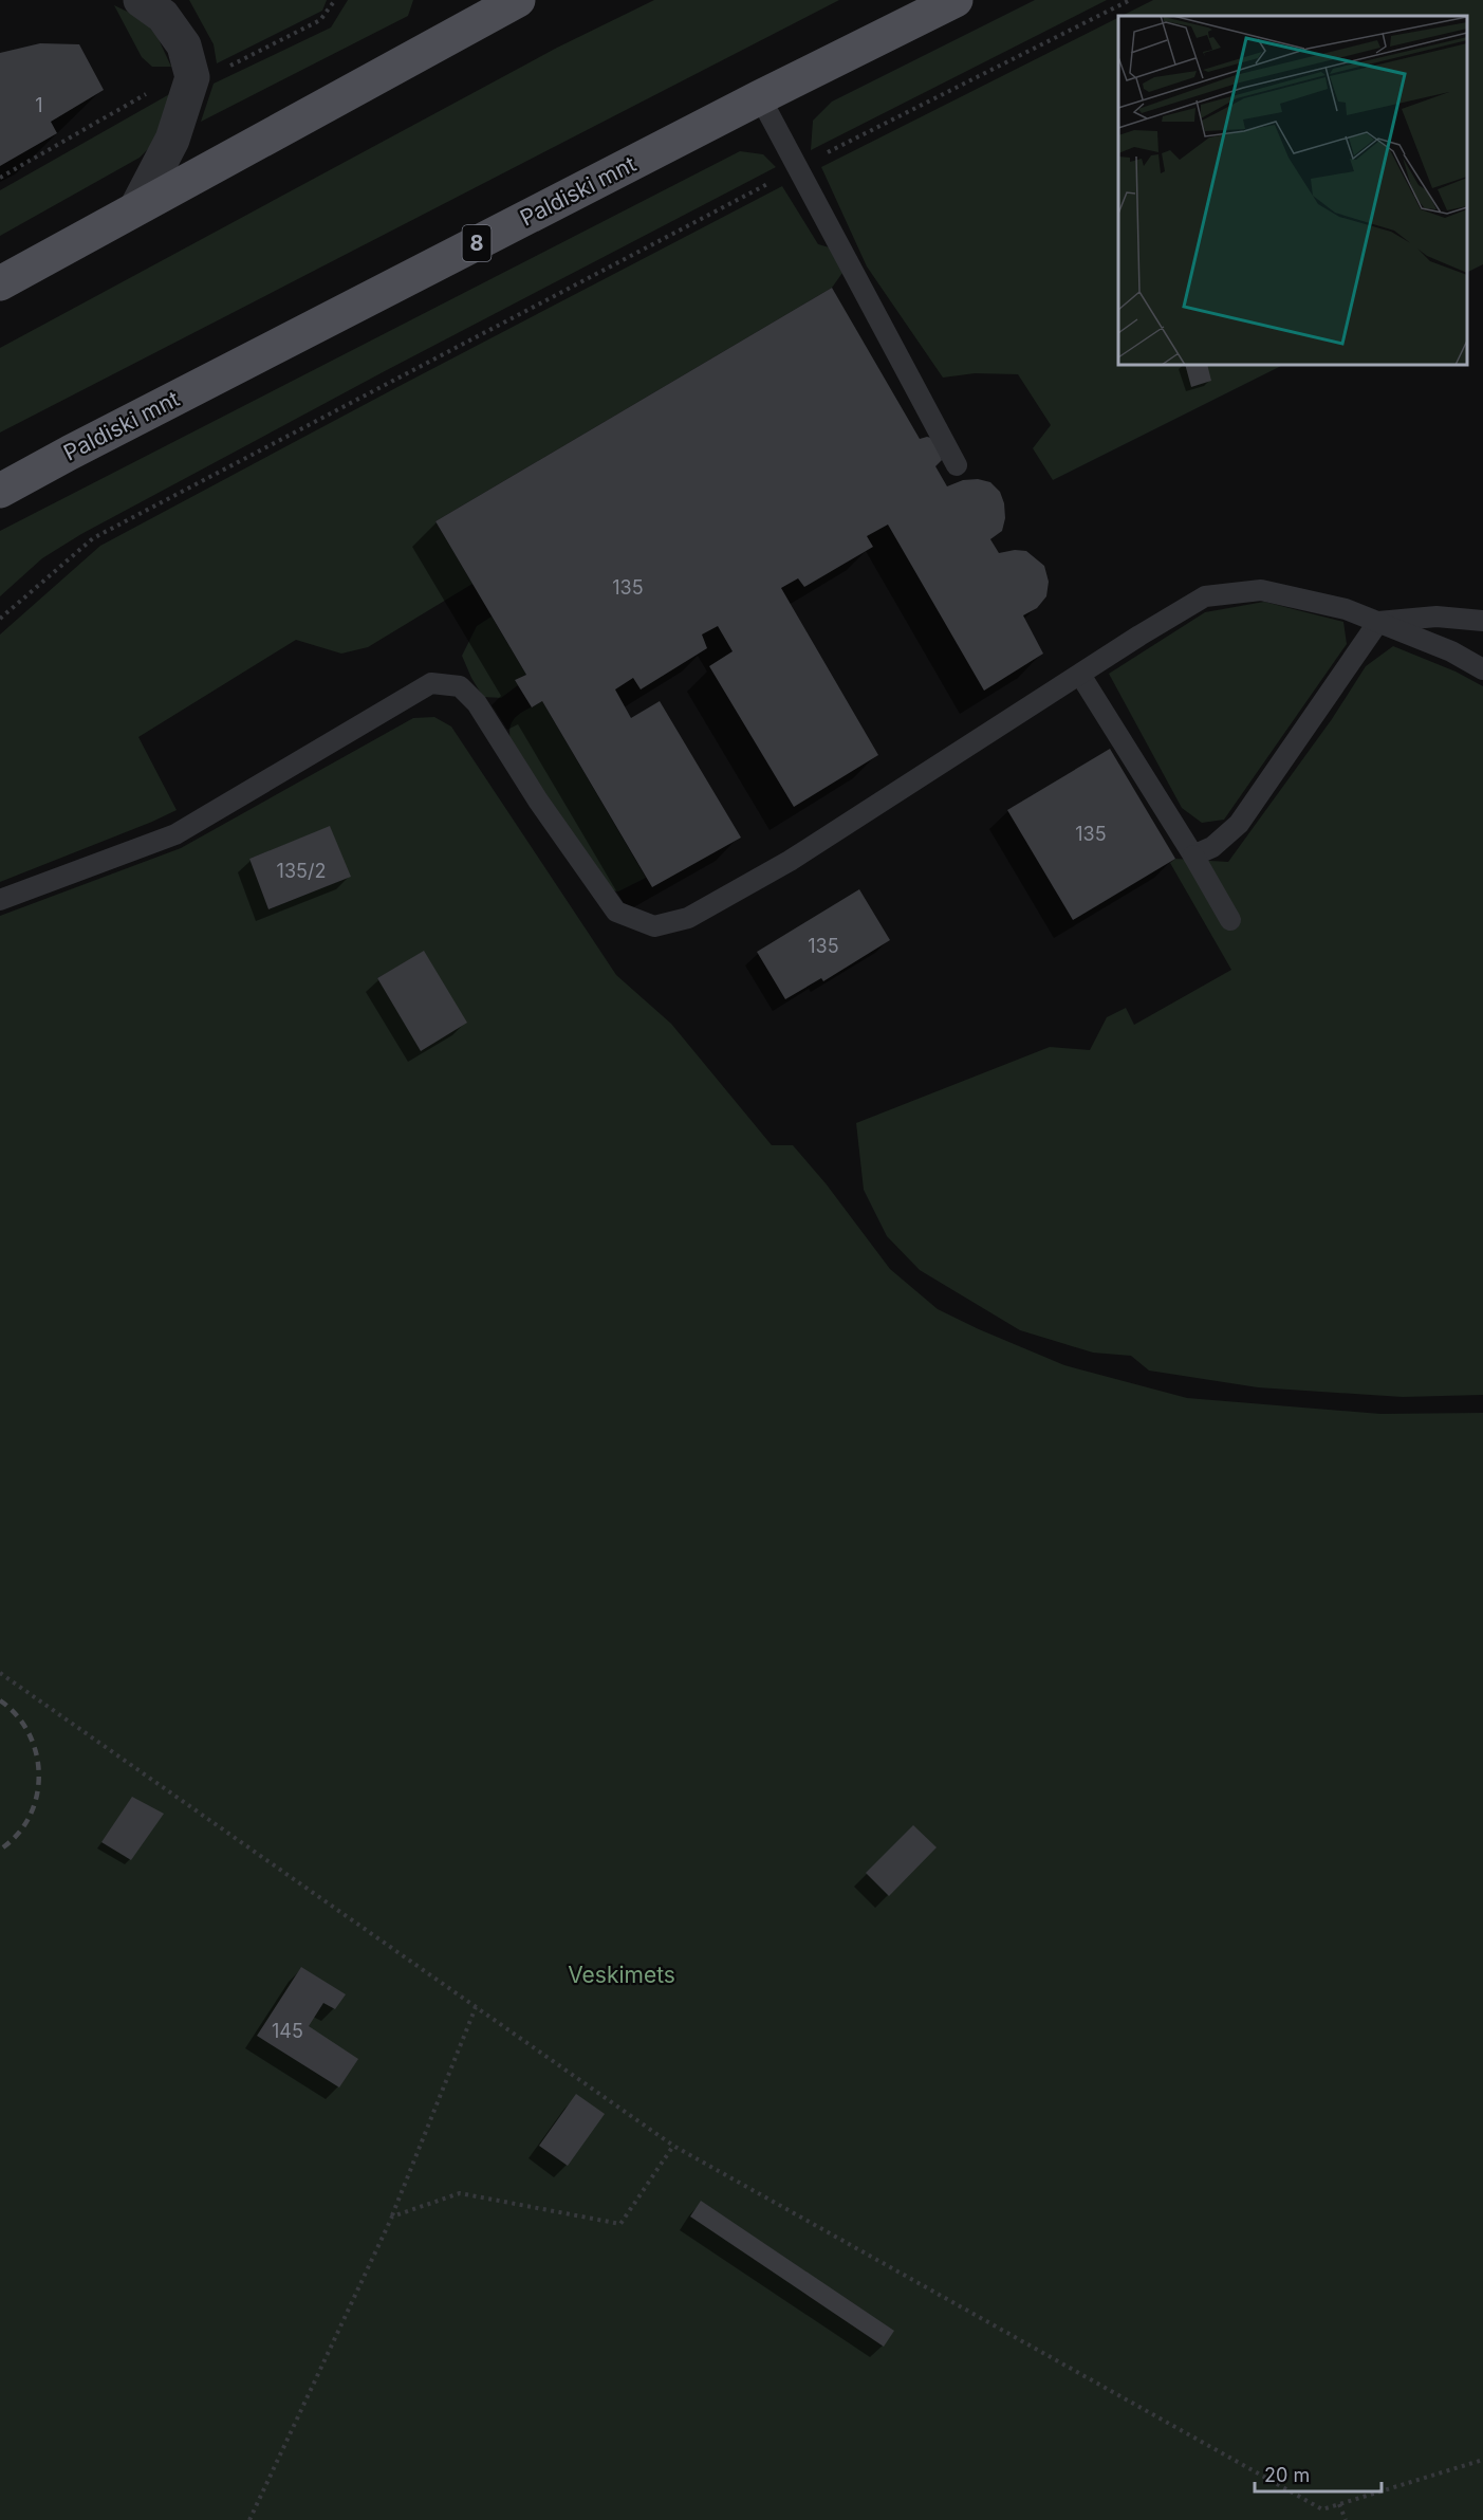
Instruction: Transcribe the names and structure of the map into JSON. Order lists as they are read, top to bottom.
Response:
{
  "streets": {
    "main road": ["Paldiski mnt", "8"]
  },
  "parks": ["Veskimets"],
  "house_numbers": [
    "1",
    "135",
    "135",
    "135/2",
    "135",
    "145"
  ],
  "scale_bar": "20 m"
}
